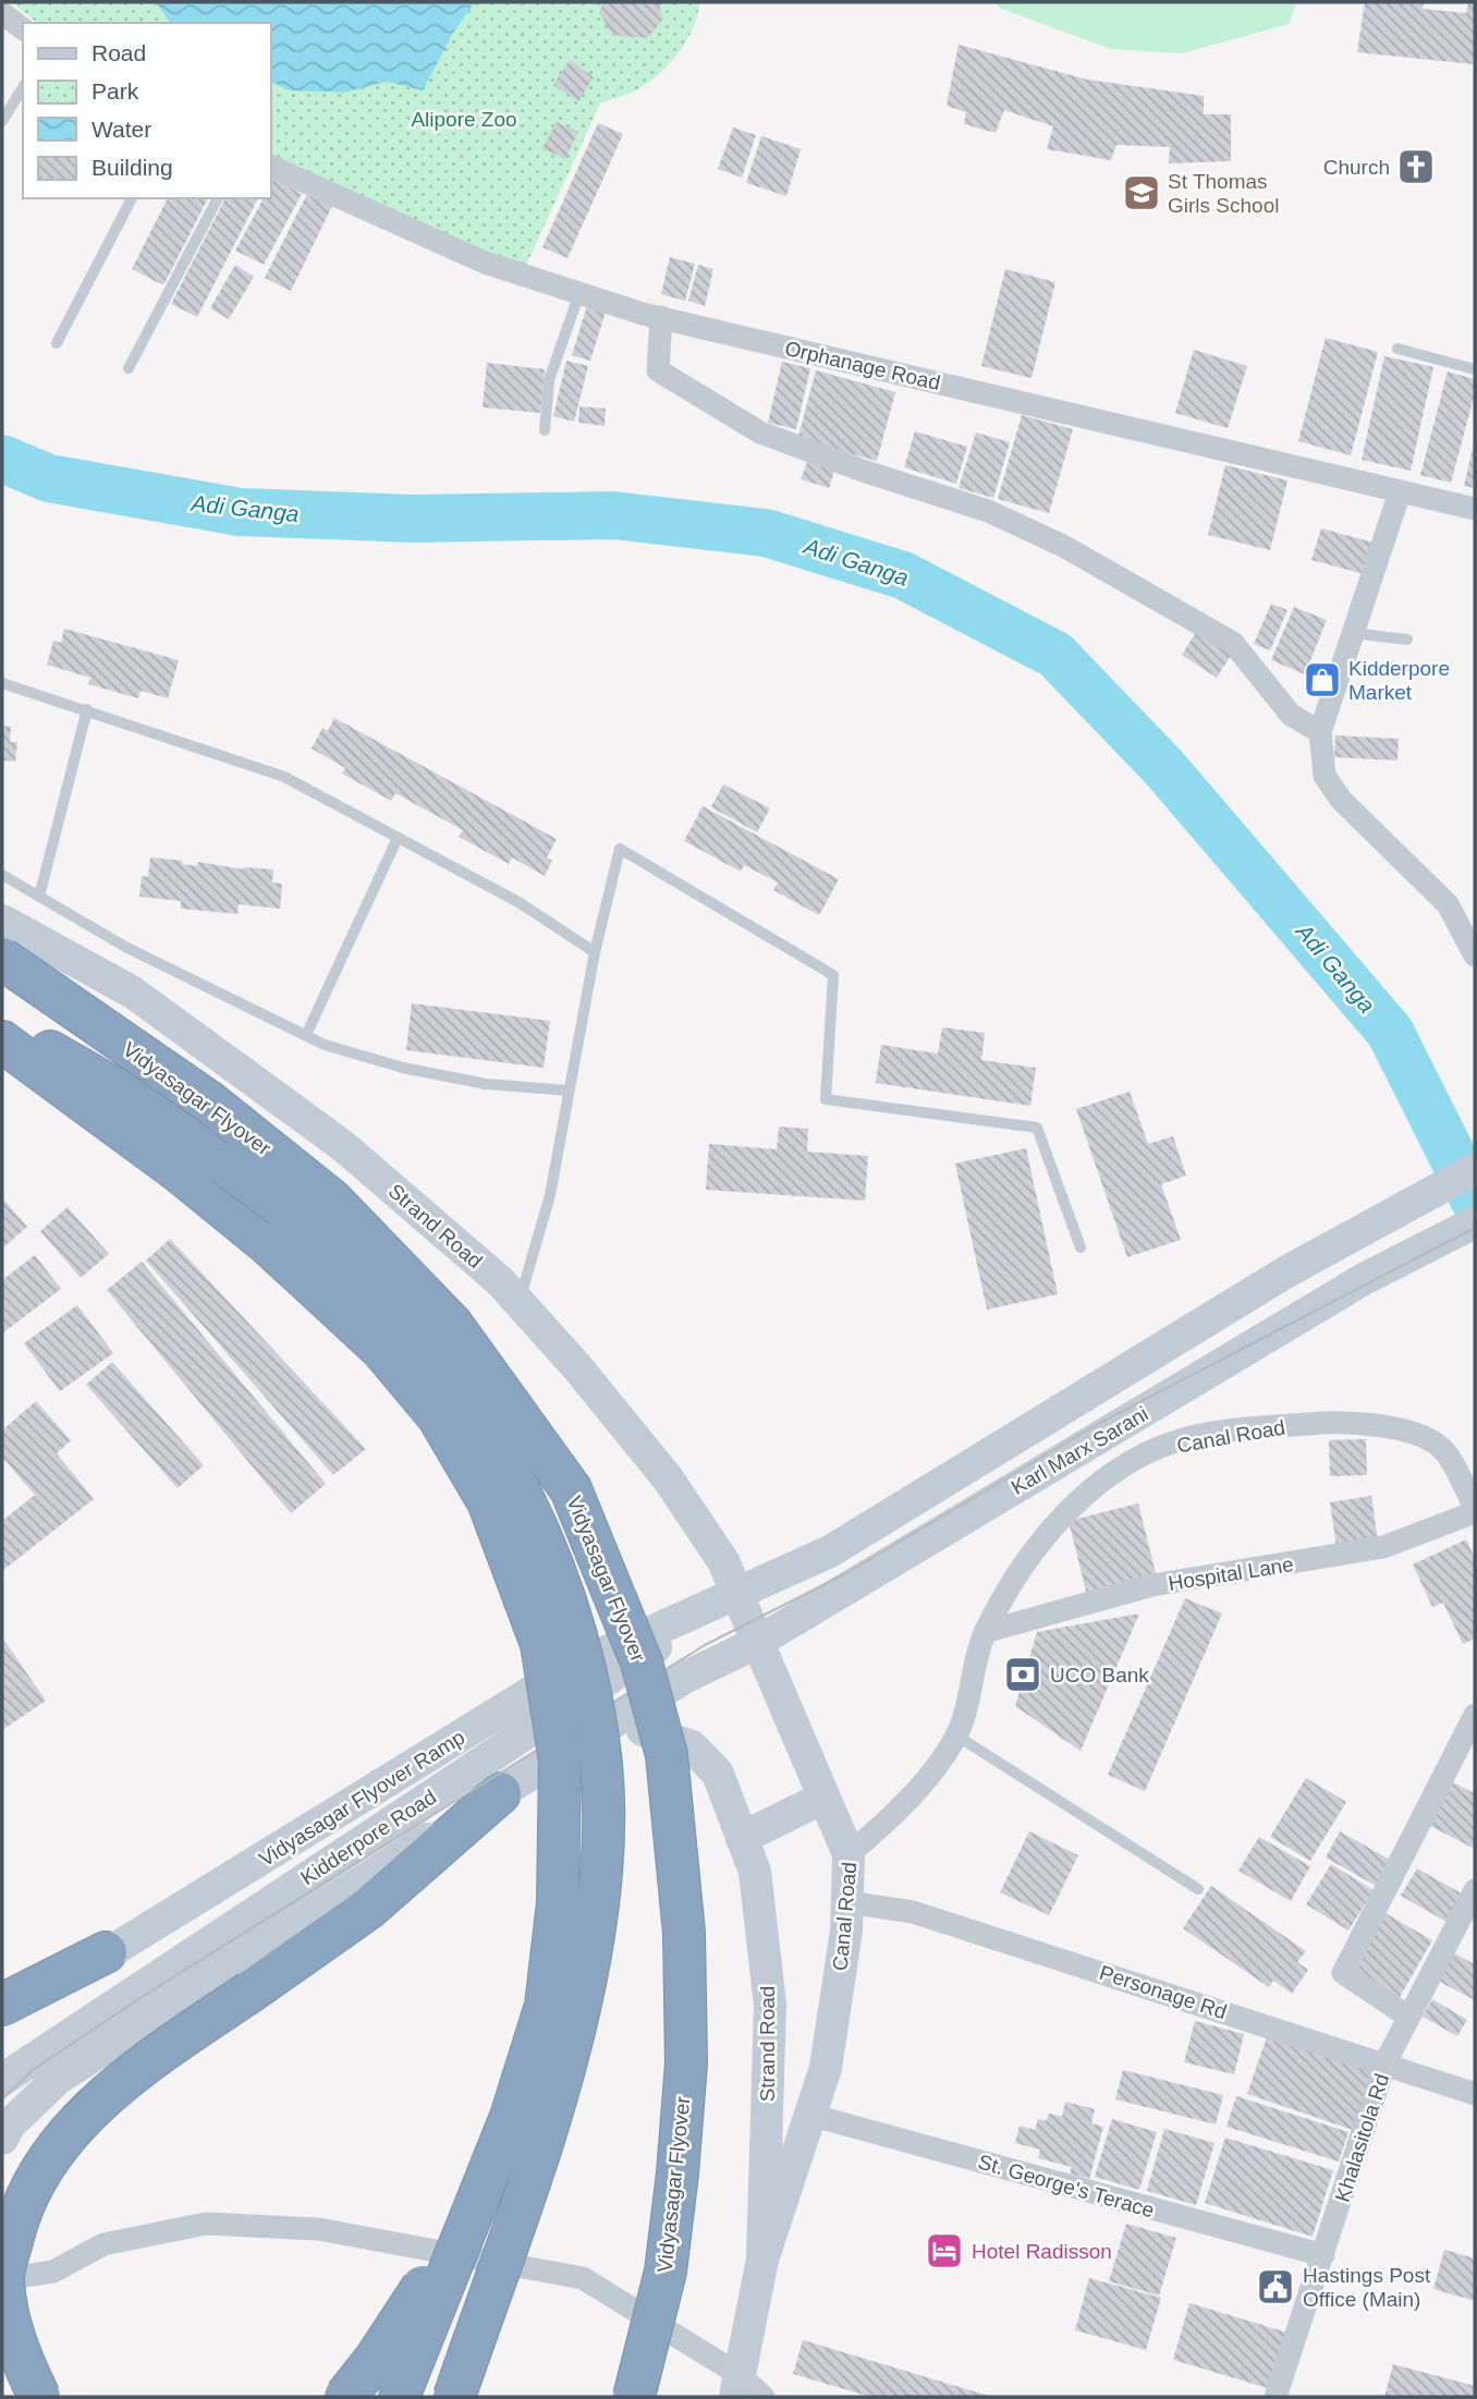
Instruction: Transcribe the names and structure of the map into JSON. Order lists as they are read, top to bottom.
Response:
{
  "streets": {
    "highway": ["Vidyasagar Flyover"],
    "main road": [
      "Strand Road",
      "Canal Road",
      "Karl Marx Sarani",
      "Vidyasagar Flyover Ramp",
      "Kidderpore Road"
    ],
    "street": [
      "Orphanage Road",
      "Hospital Lane",
      "Personage Rd",
      "Khalasitola Rd",
      "St. George's Terace"
    ]
  },
  "crossings": [
    ["Strand Road", "Canal Road"],
    ["Strand Road", "Karl Marx Sarani"],
    ["Strand Road", "Vidyasagar Flyover Ramp"],
    ["Strand Road", "Kidderpore Road"],
    ["Canal Road", "Hospital Lane"],
    ["Canal Road", "Personage Rd"],
    ["Canal Road", "St. George's Terace"],
    ["Karl Marx Sarani", "Kidderpore Road"],
    ["Vidyasagar Flyover Ramp", "Kidderpore Road"],
    ["Personage Rd", "Khalasitola Rd"],
    ["Khalasitola Rd", "St. George's Terace"]
  ],
  "water": ["Adi Ganga"],
  "parks": ["Alipore Zoo"],
  "places": {
    "church": ["Church"],
    "school or university": ["St Thomas Girls School"],
    "shop": ["Kidderpore Market"],
    "bank": ["UCO Bank"],
    "hotel": ["Hotel Radisson"],
    "public building": ["Hastings Post Office (Main)"]
  },
  "legend": [
    "Road",
    "Park",
    "Water",
    "Building"
  ]
}
